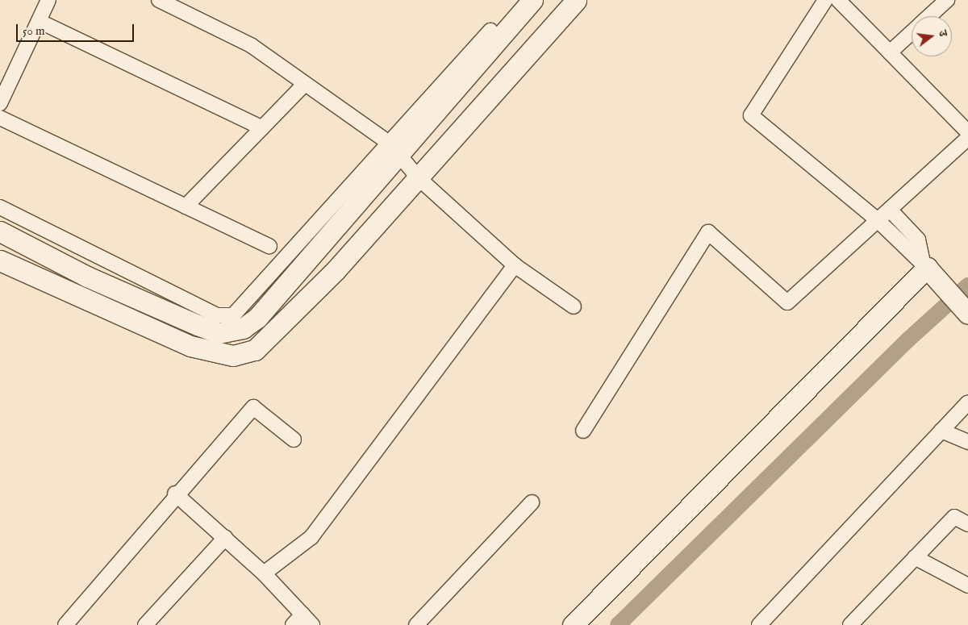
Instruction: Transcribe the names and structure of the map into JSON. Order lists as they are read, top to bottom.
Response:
{
  "scale_bar": "50 m",
  "north": "right"
}
